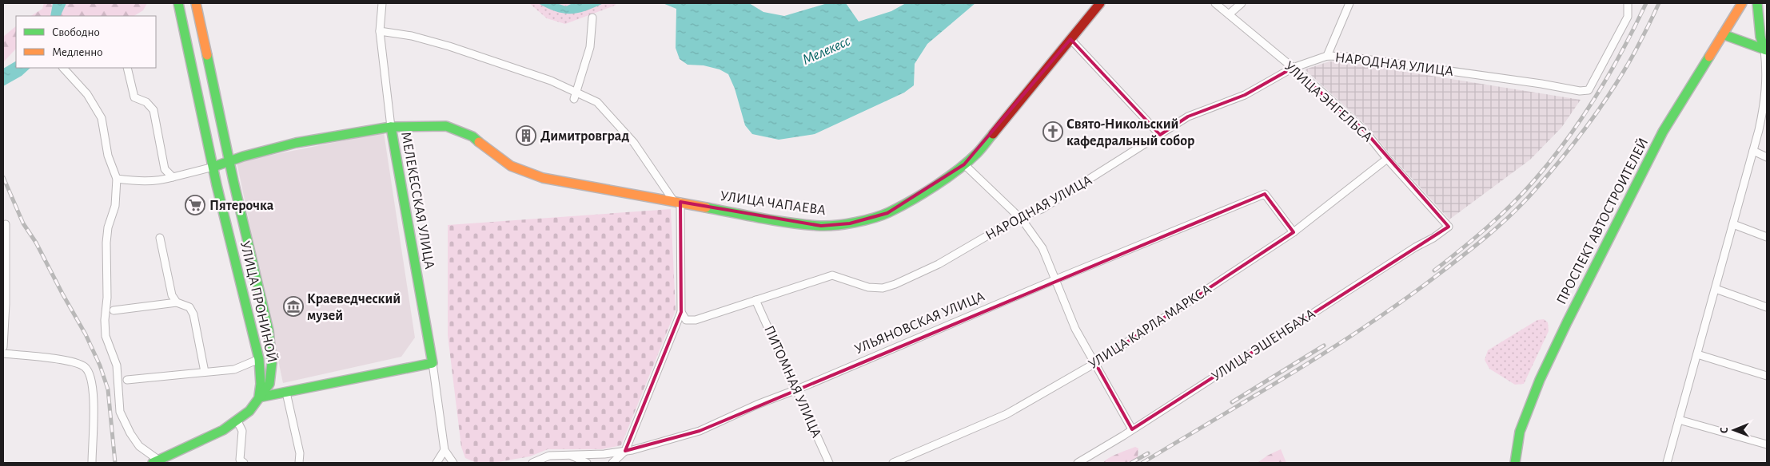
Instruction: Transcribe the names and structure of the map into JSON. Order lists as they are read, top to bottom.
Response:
{
  "streets": {
    "main road": [
      "МЕЛЕКЕССКАЯ УЛИЦА",
      "УЛИЦА ЧАПАЕВА",
      "ПРОСПЕКТ АВТОСТРОИТЕЛЕЙ",
      "УЛИЦА ПРОНИНОЙ"
    ],
    "street": [
      "НАРОДНАЯ УЛИЦА",
      "УЛИЦА ЭНГЕЛЬСА",
      "УЛЬЯНОВСКАЯ УЛИЦА",
      "УЛИЦА КАРЛА МАРКСА",
      "УЛИЦА ЭШЕНБАХА",
      "ПИТОМНАЯ УЛИЦА"
    ]
  },
  "crossings": [
    ["НАРОДНАЯ УЛИЦА", "УЛИЦА ЭНГЕЛЬСА"],
    ["НАРОДНАЯ УЛИЦА", "ПИТОМНАЯ УЛИЦА"],
    ["УЛИЦА ЭНГЕЛЬСА", "УЛИЦА КАРЛА МАРКСА"],
    ["УЛИЦА ЭНГЕЛЬСА", "УЛИЦА ЭШЕНБАХА"],
    ["МЕЛЕКЕССКАЯ УЛИЦА", "УЛИЦА ЧАПАЕВА"],
    ["МЕЛЕКЕССКАЯ УЛИЦА", "УЛИЦА ПРОНИНОЙ"],
    ["УЛЬЯНОВСКАЯ УЛИЦА", "УЛИЦА КАРЛА МАРКСА"],
    ["УЛЬЯНОВСКАЯ УЛИЦА", "ПИТОМНАЯ УЛИЦА"]
  ],
  "water": ["Мелекесс"],
  "places": {
    "church": ["Свято-Никольский кафедральный собор"],
    "building": ["Димитровград"],
    "supermarket": ["Пятерочка"],
    "museum": ["Краеведческий музей"]
  },
  "legend": ["Свободно", "Медленно"],
  "north": "left"
}
